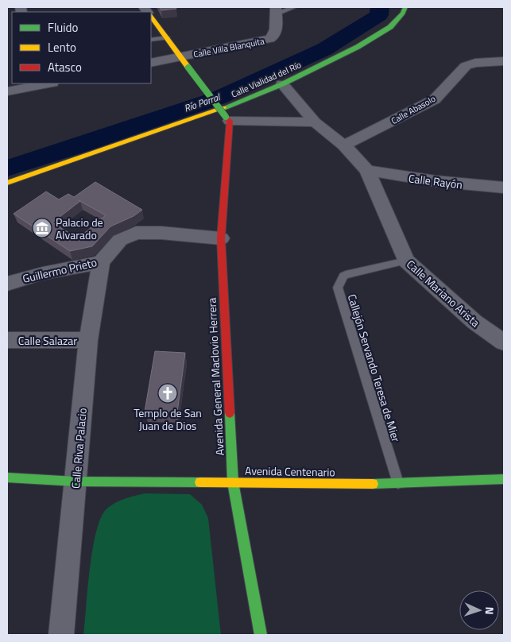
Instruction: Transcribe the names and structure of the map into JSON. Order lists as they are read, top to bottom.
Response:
{
  "streets": {
    "street": [
      "Calle Villa Blanquita",
      "Calle Vialidad del Río",
      "Calle Abasolo",
      "Calle Rayón",
      "Guillermo Prieto",
      "Calle Mariano Arista",
      "Calle Salazar",
      "Avenida General Maclovio Herrera",
      "Calle Riva Palacio",
      "Avenida Centenario"
    ],
    "lane": ["Callejón Servando Teresa de Mier"]
  },
  "crossings": [
    ["Calle Vialidad del Río", "Calle Mariano Arista"],
    ["Calle Abasolo", "Calle Mariano Arista"],
    ["Calle Rayón", "Calle Mariano Arista"],
    ["Guillermo Prieto", "Avenida General Maclovio Herrera"],
    ["Guillermo Prieto", "Calle Riva Palacio"],
    ["Calle Mariano Arista", "Callejón Servando Teresa de Mier"],
    ["Calle Salazar", "Calle Riva Palacio"],
    ["Callejón Servando Teresa de Mier", "Avenida Centenario"],
    ["Avenida General Maclovio Herrera", "Avenida Centenario"],
    ["Calle Riva Palacio", "Avenida Centenario"]
  ],
  "water": ["Río Parral"],
  "places": {
    "museum": ["Palacio de Alvarado"],
    "church": ["Templo de San Juan de Dios"]
  },
  "legend": ["Fluido", "Lento", "Atasco"],
  "north": "right"
}
